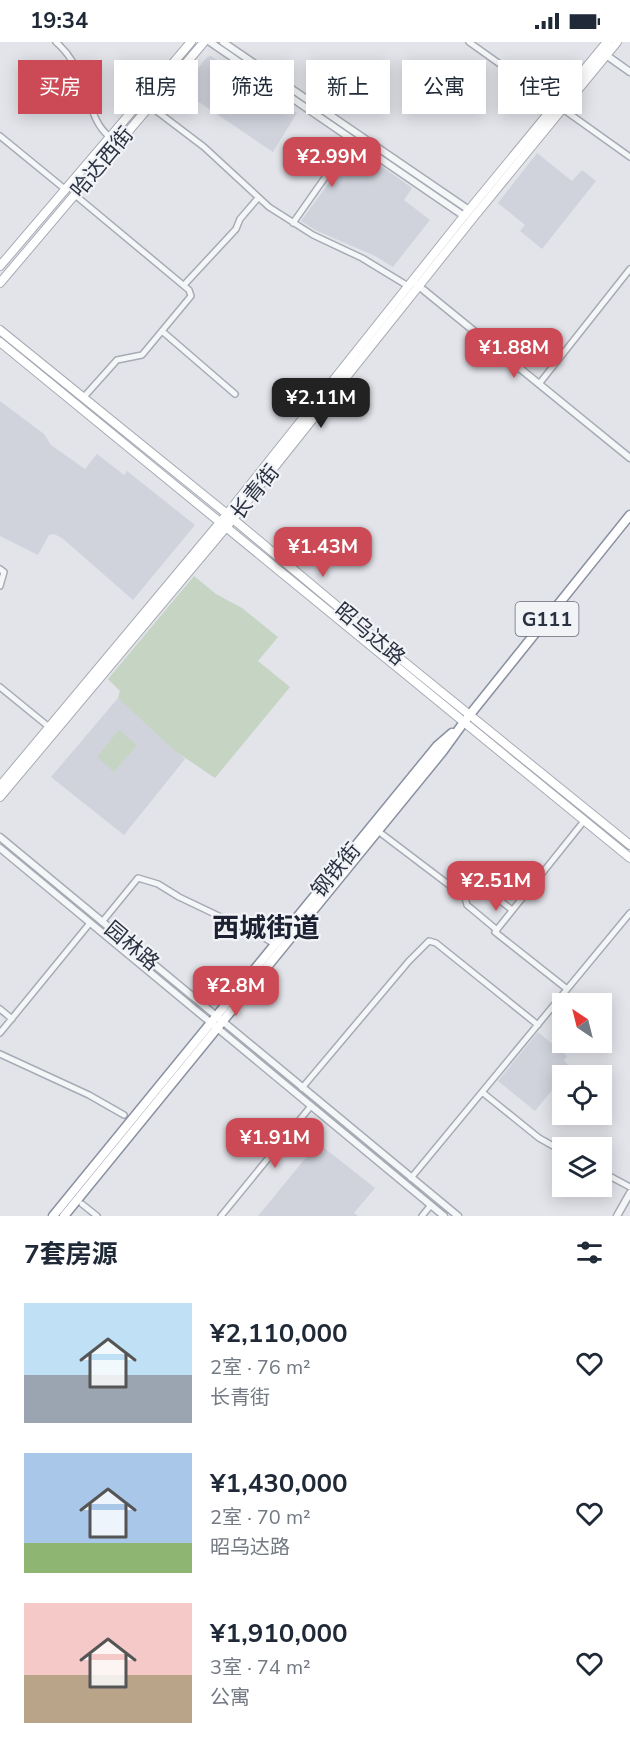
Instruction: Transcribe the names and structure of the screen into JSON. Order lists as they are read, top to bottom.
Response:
{
  "streets": {
    "highway": ["G111", "钢铁街"],
    "main road": ["哈达西街", "长青街", "昭乌达路"],
    "street": ["园林路"]
  },
  "crossings": [
    ["长青街", "昭乌达路"],
    ["昭乌达路", "钢铁街"],
    ["钢铁街", "园林路"]
  ],
  "districts": ["西城街道"],
  "north": "top left",
  "page": {
    "status": "19:34",
    "chip": [
      "买房",
      "租房",
      "筛选",
      "新上",
      "公寓",
      "住宅"
    ],
    "price": [
      "¥2.99M",
      "¥1.88M",
      "¥2.11M",
      "¥1.43M",
      "¥2.51M",
      "¥2.8M",
      "¥1.91M"
    ],
    "heading": "7套房源",
    "list": [
      {
        "name": "¥2,110,000",
        "note": "2室 · 76 m² · 长青街"
      },
      {
        "name": "¥1,430,000",
        "note": "2室 · 70 m² · 昭乌达路"
      },
      {
        "name": "¥1,910,000",
        "note": "3室 · 74 m² · 公寓"
      }
    ]
  }
}
